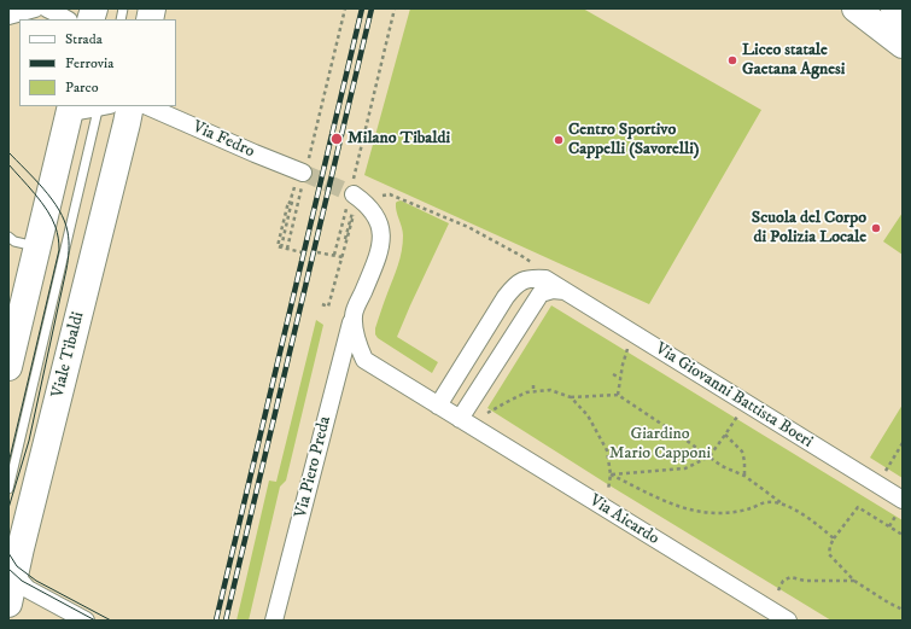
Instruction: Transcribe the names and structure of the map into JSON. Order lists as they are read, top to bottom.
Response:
{
  "streets": {
    "main road": ["Viale Tibaldi"],
    "street": [
      "Via Fedro",
      "Via Giovanni Battista Boeri",
      "Via Piero Preda",
      "Via Aicardo"
    ]
  },
  "crossings": [
    ["Via Giovanni Battista Boeri", "Via Aicardo"]
  ],
  "parks": ["Giardino Mario Capponi"],
  "places": [
    "Liceo statale Gaetana Agnesi",
    "Milano Tibaldi",
    "Centro Sportivo Cappelli (Savorelli)",
    "Scuola del Corpo di Polizia Locale"
  ],
  "legend": ["Strada", "Ferrovia", "Parco"]
}
